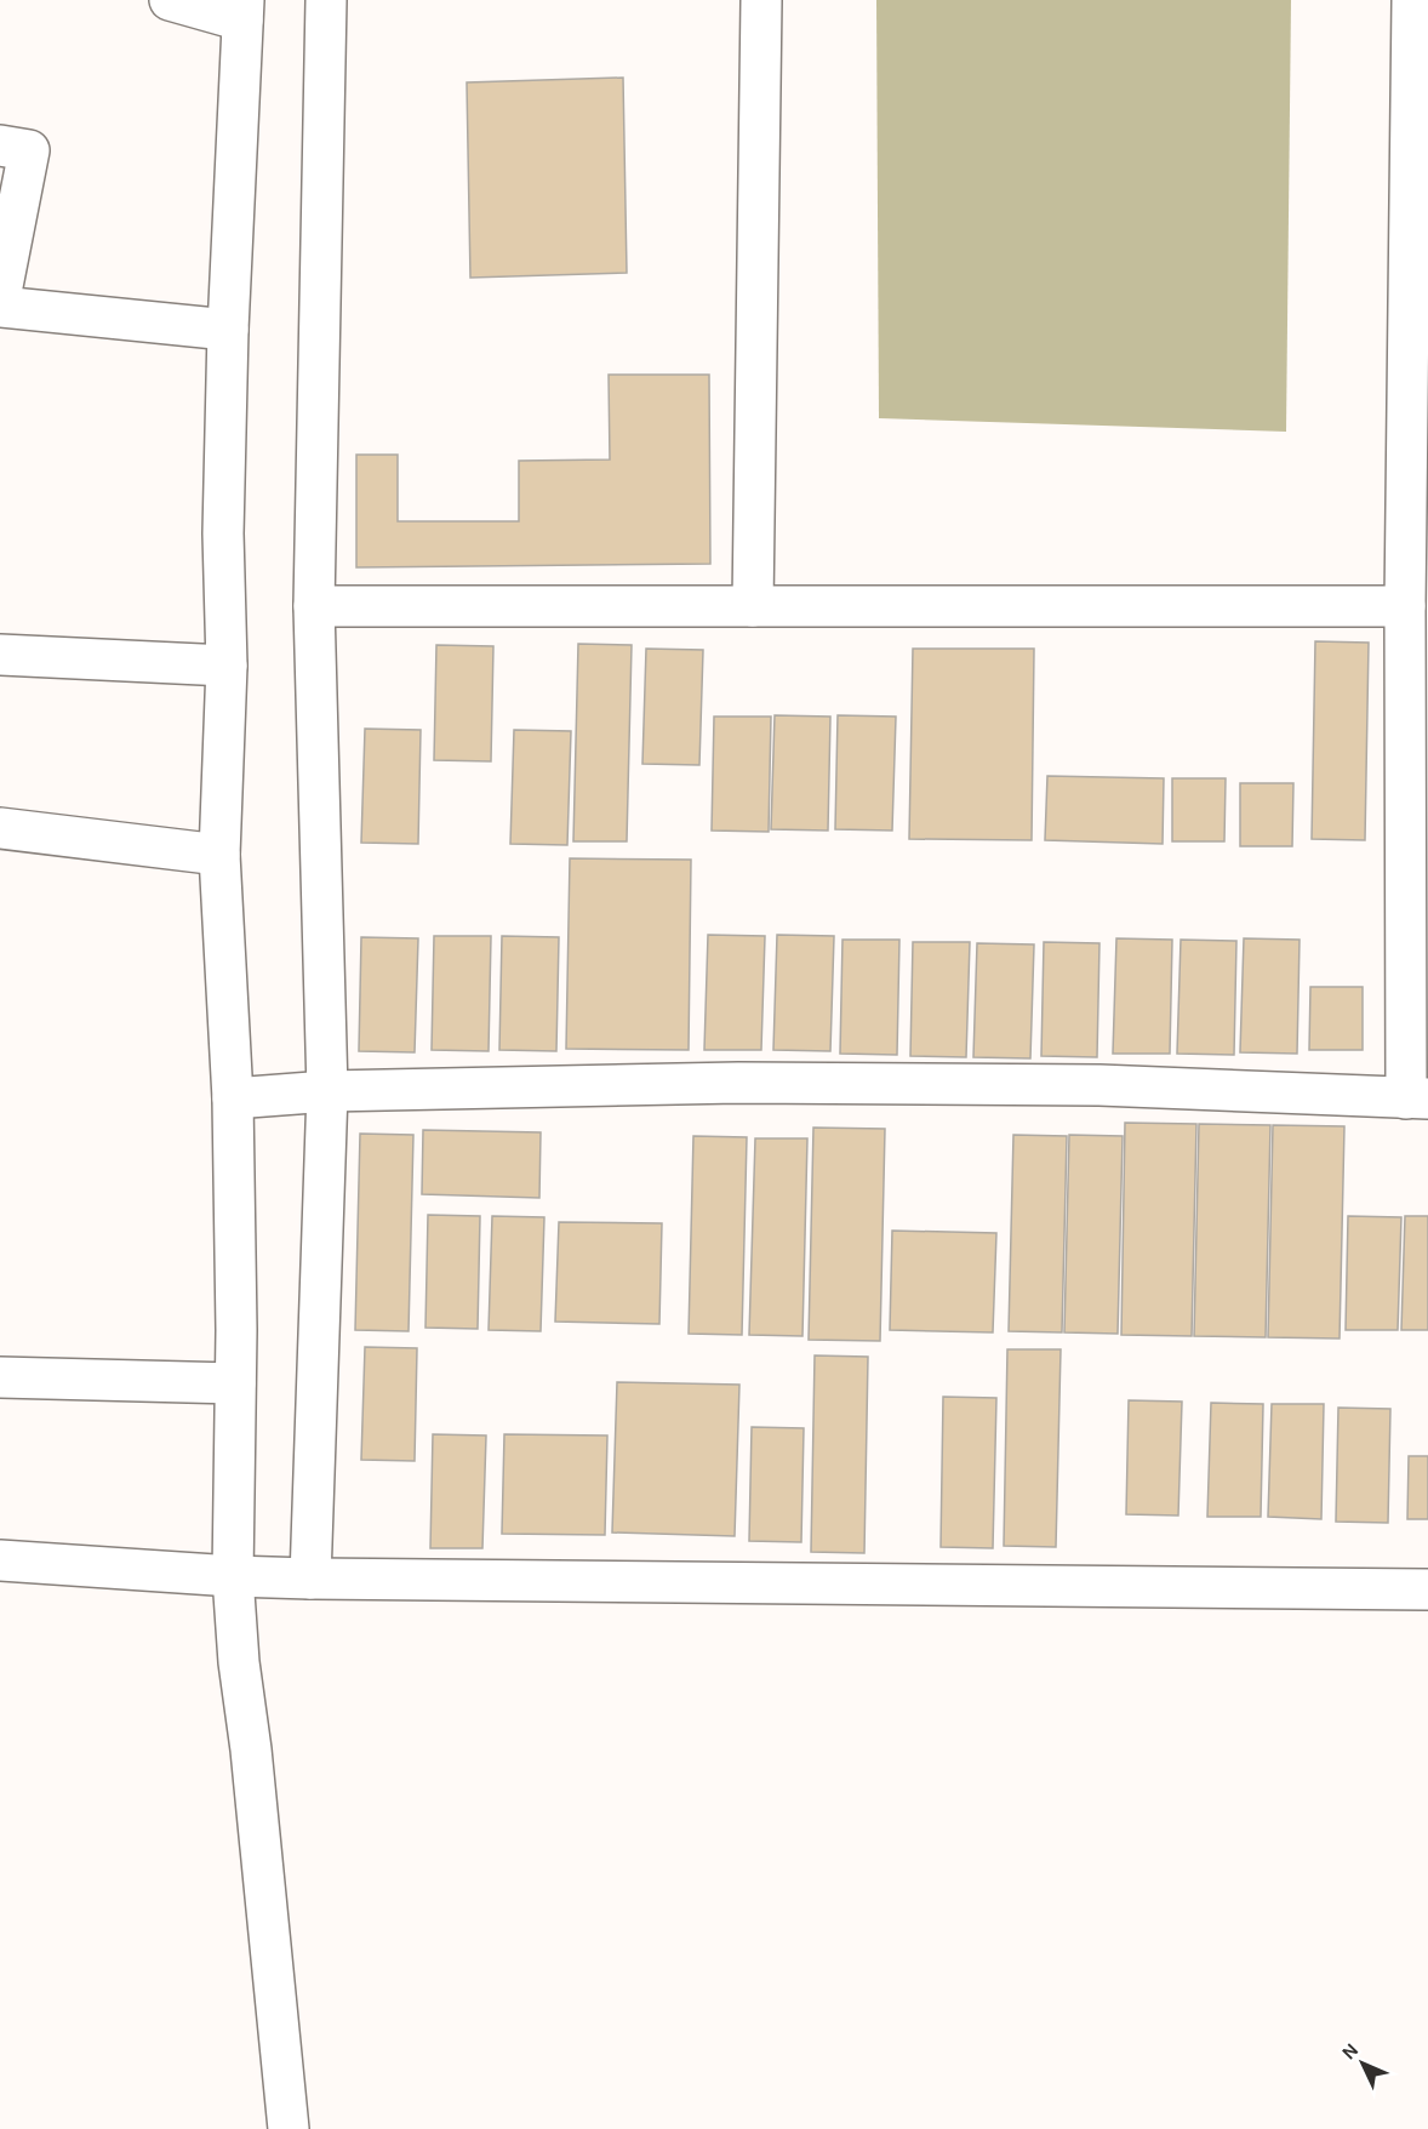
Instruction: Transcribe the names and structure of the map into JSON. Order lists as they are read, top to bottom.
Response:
{
  "north": "top left"
}
